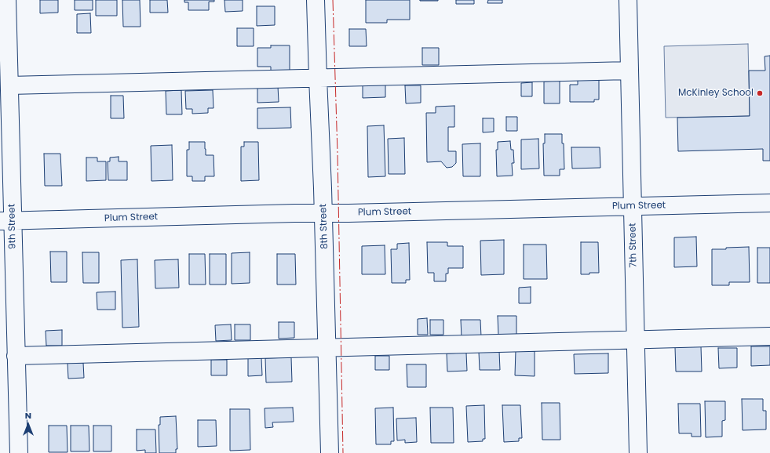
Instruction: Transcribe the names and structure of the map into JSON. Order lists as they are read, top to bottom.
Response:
{
  "streets": {
    "street": [
      "Plum Street",
      "9th Street",
      "8th Street",
      "7th Street"
    ]
  },
  "crossings": [
    ["Plum Street", "9th Street"],
    ["Plum Street", "8th Street"],
    ["Plum Street", "7th Street"]
  ],
  "places": ["McKinley School"],
  "north": "top"
}
